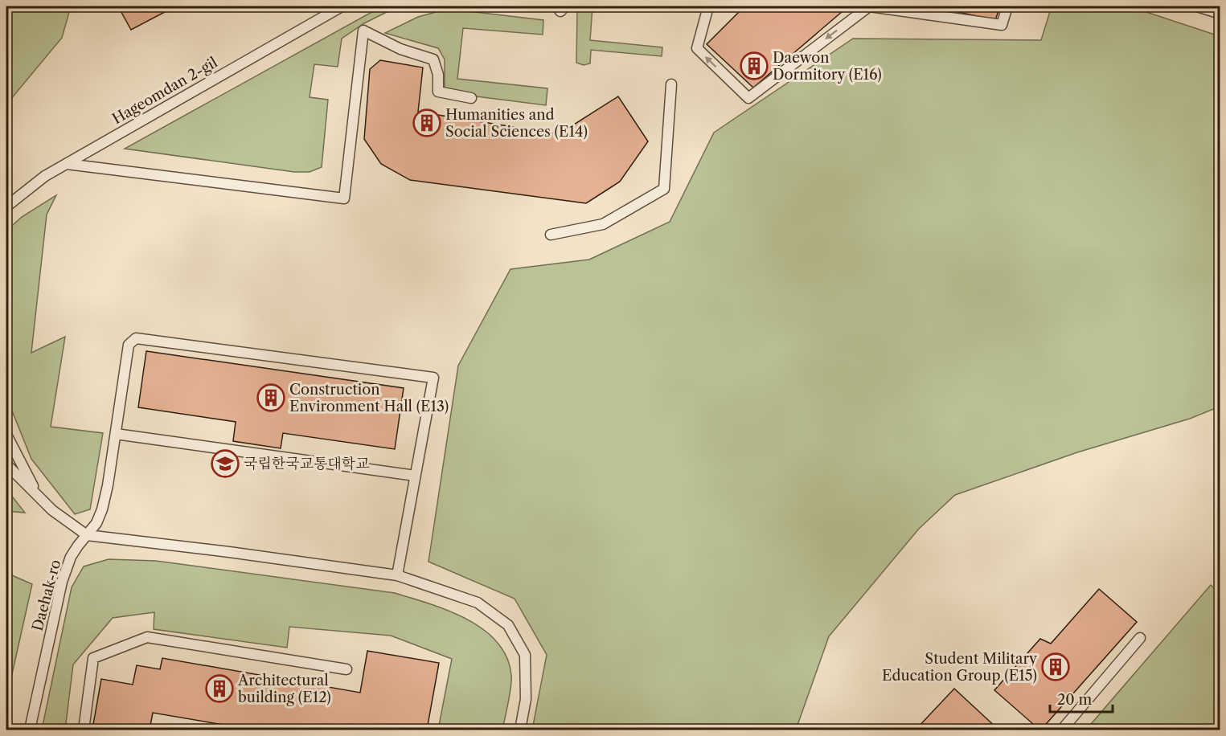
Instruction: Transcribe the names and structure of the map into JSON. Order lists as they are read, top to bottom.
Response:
{
  "streets": {
    "lane": ["Hageomdan 2-gil", "Daehak-ro"]
  },
  "places": {
    "building": [
      "Daewon Dormitory (E16)",
      "Humanities and Social Sciences (E14)",
      "Construction Environment Hall (E13)",
      "Student Military Education Group (E15)",
      "Architectural building (E12)"
    ],
    "school or university": ["국립한국교통대학교"]
  },
  "scale_bar": "20 m"
}
